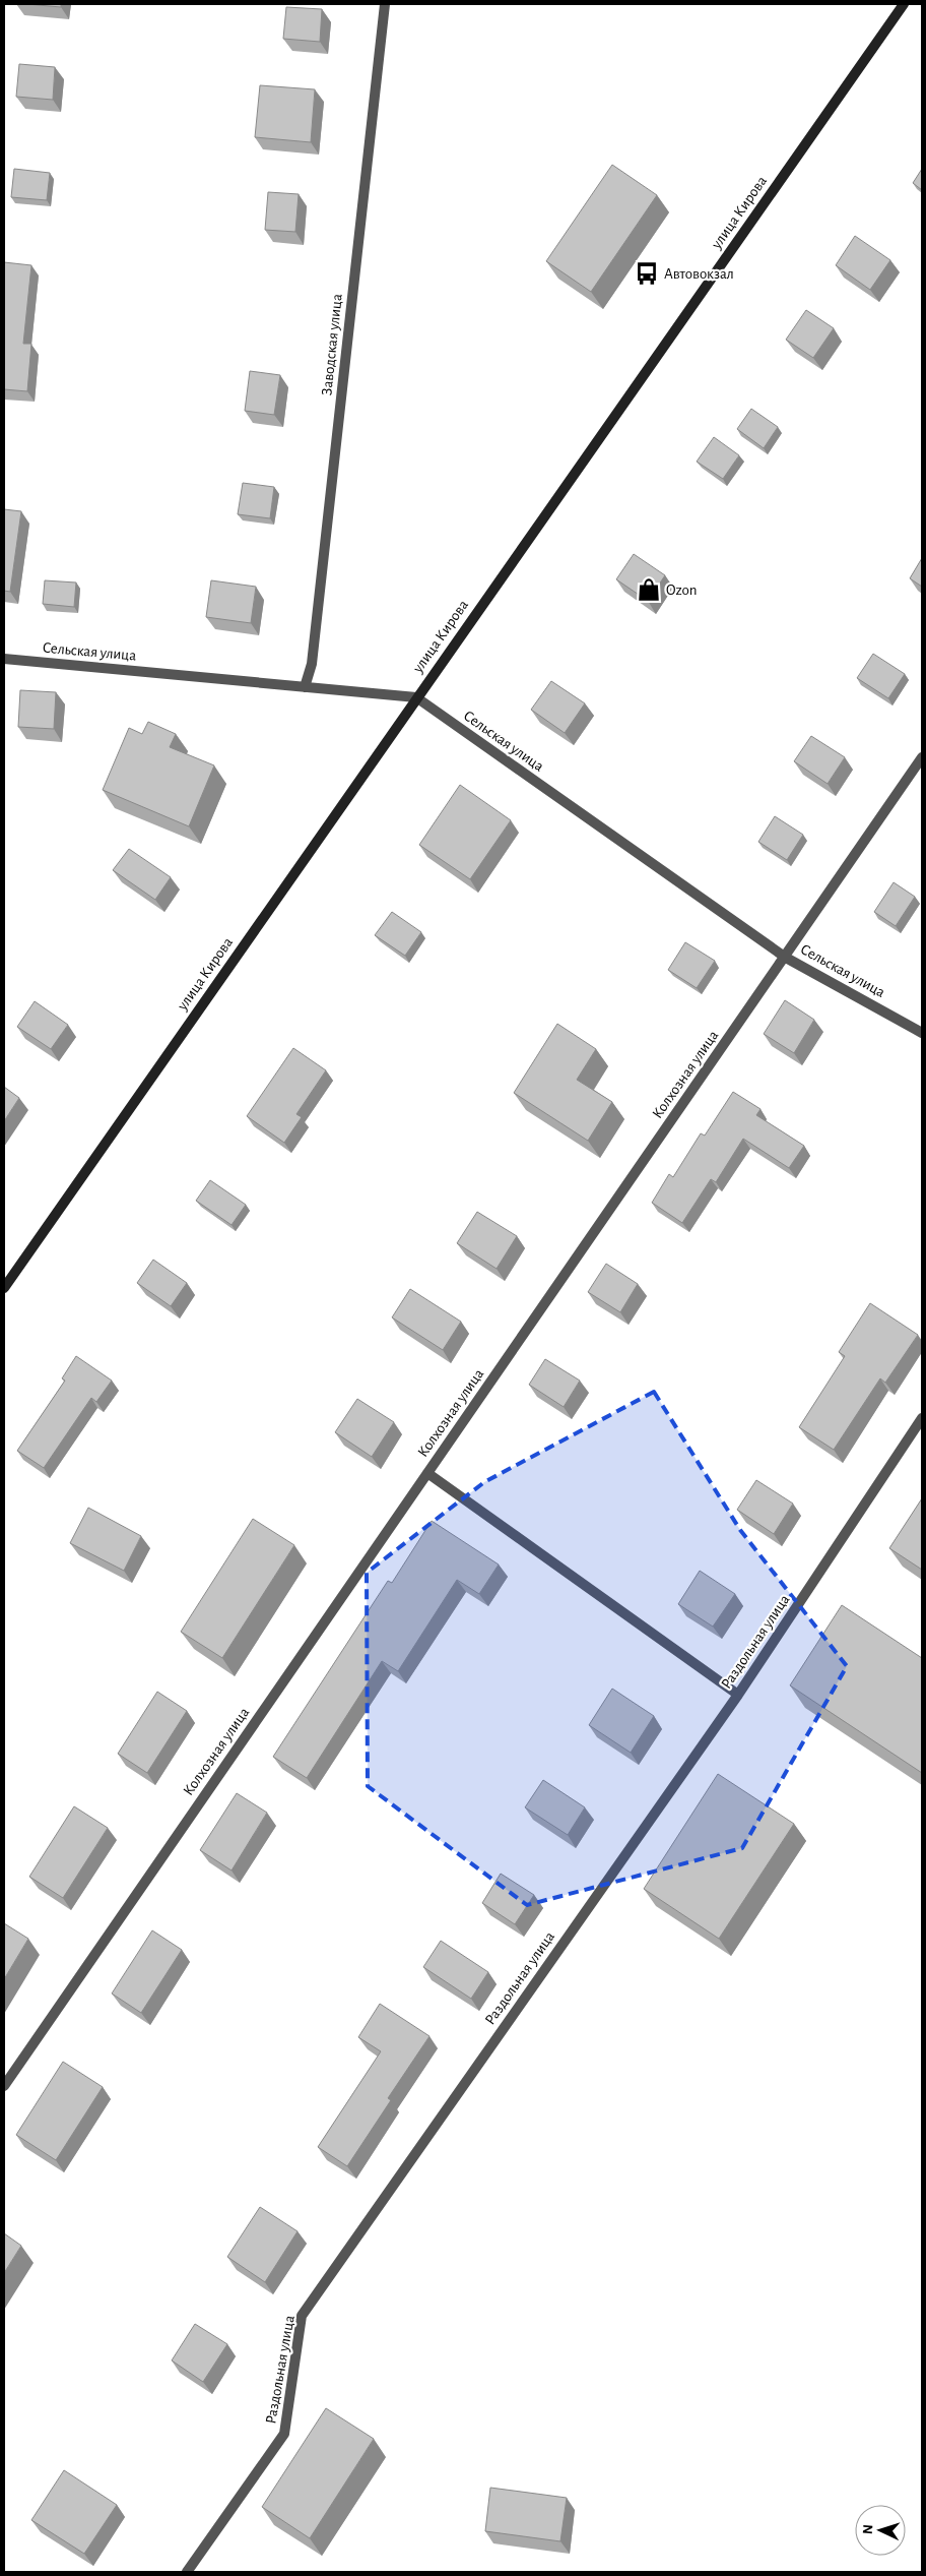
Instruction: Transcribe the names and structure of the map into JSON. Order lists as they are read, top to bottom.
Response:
{
  "streets": {
    "main road": ["улица Кирова"],
    "street": [
      "Заводская улица",
      "Сельская улица",
      "Колхозная улица",
      "Раздольная улица"
    ]
  },
  "crossings": [
    ["улица Кирова", "Сельская улица"],
    ["Заводская улица", "Сельская улица"],
    ["Сельская улица", "Колхозная улица"]
  ],
  "places": {
    "bus stop": ["Автовокзал"],
    "shop": ["Ozon"]
  },
  "north": "left"
}
